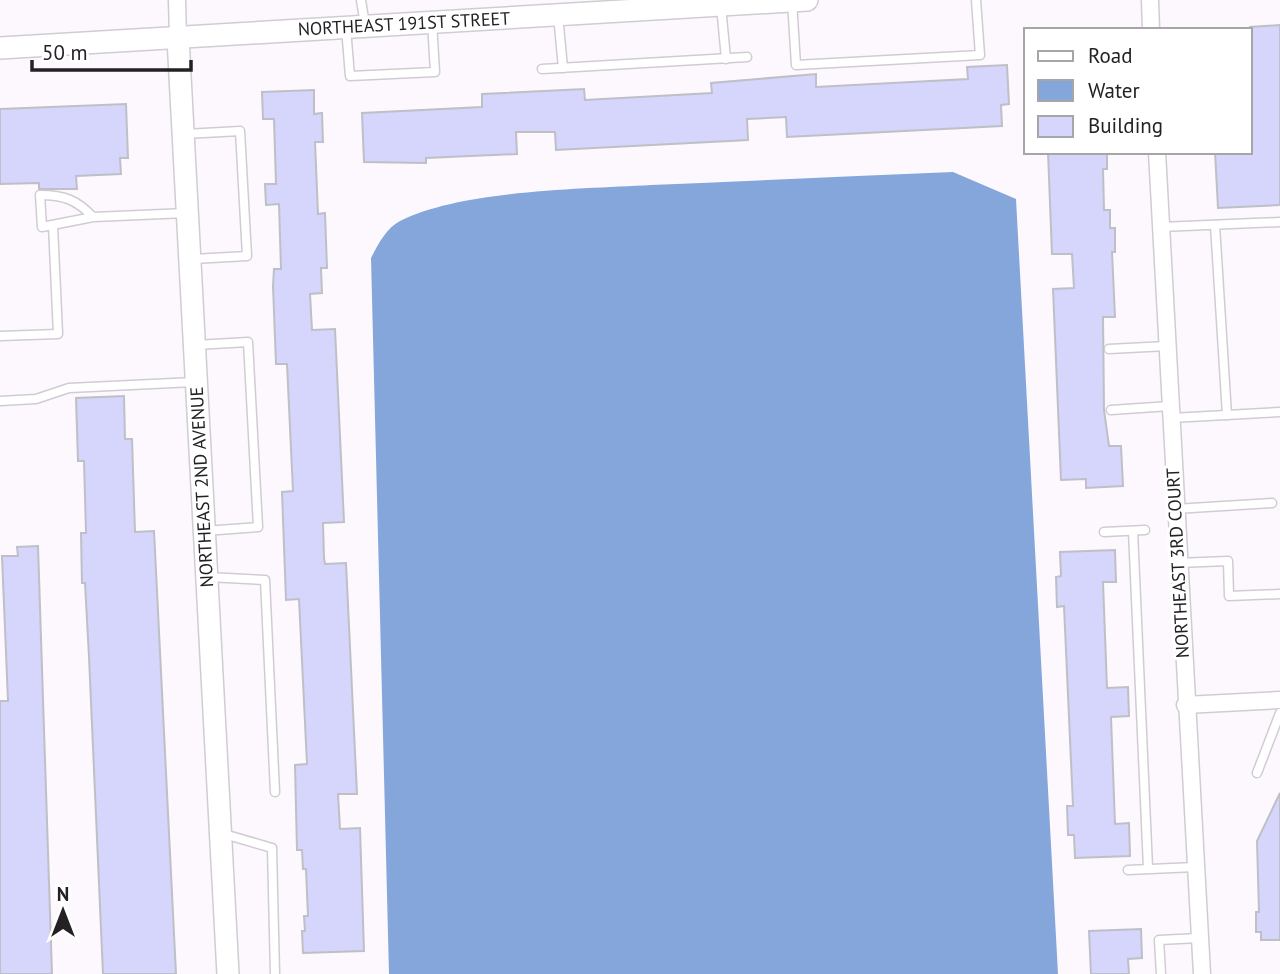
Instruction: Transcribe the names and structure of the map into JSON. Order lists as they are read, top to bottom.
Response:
{
  "streets": {
    "street": ["NORTHEAST 191ST STREET", "NORTHEAST 2ND AVENUE", "NORTHEAST 3RD COURT"]
  },
  "crossings": [
    ["NORTHEAST 191ST STREET", "NORTHEAST 2ND AVENUE"]
  ],
  "legend": ["Road", "Water", "Building"],
  "scale_bar": "50 m",
  "north": "top"
}
